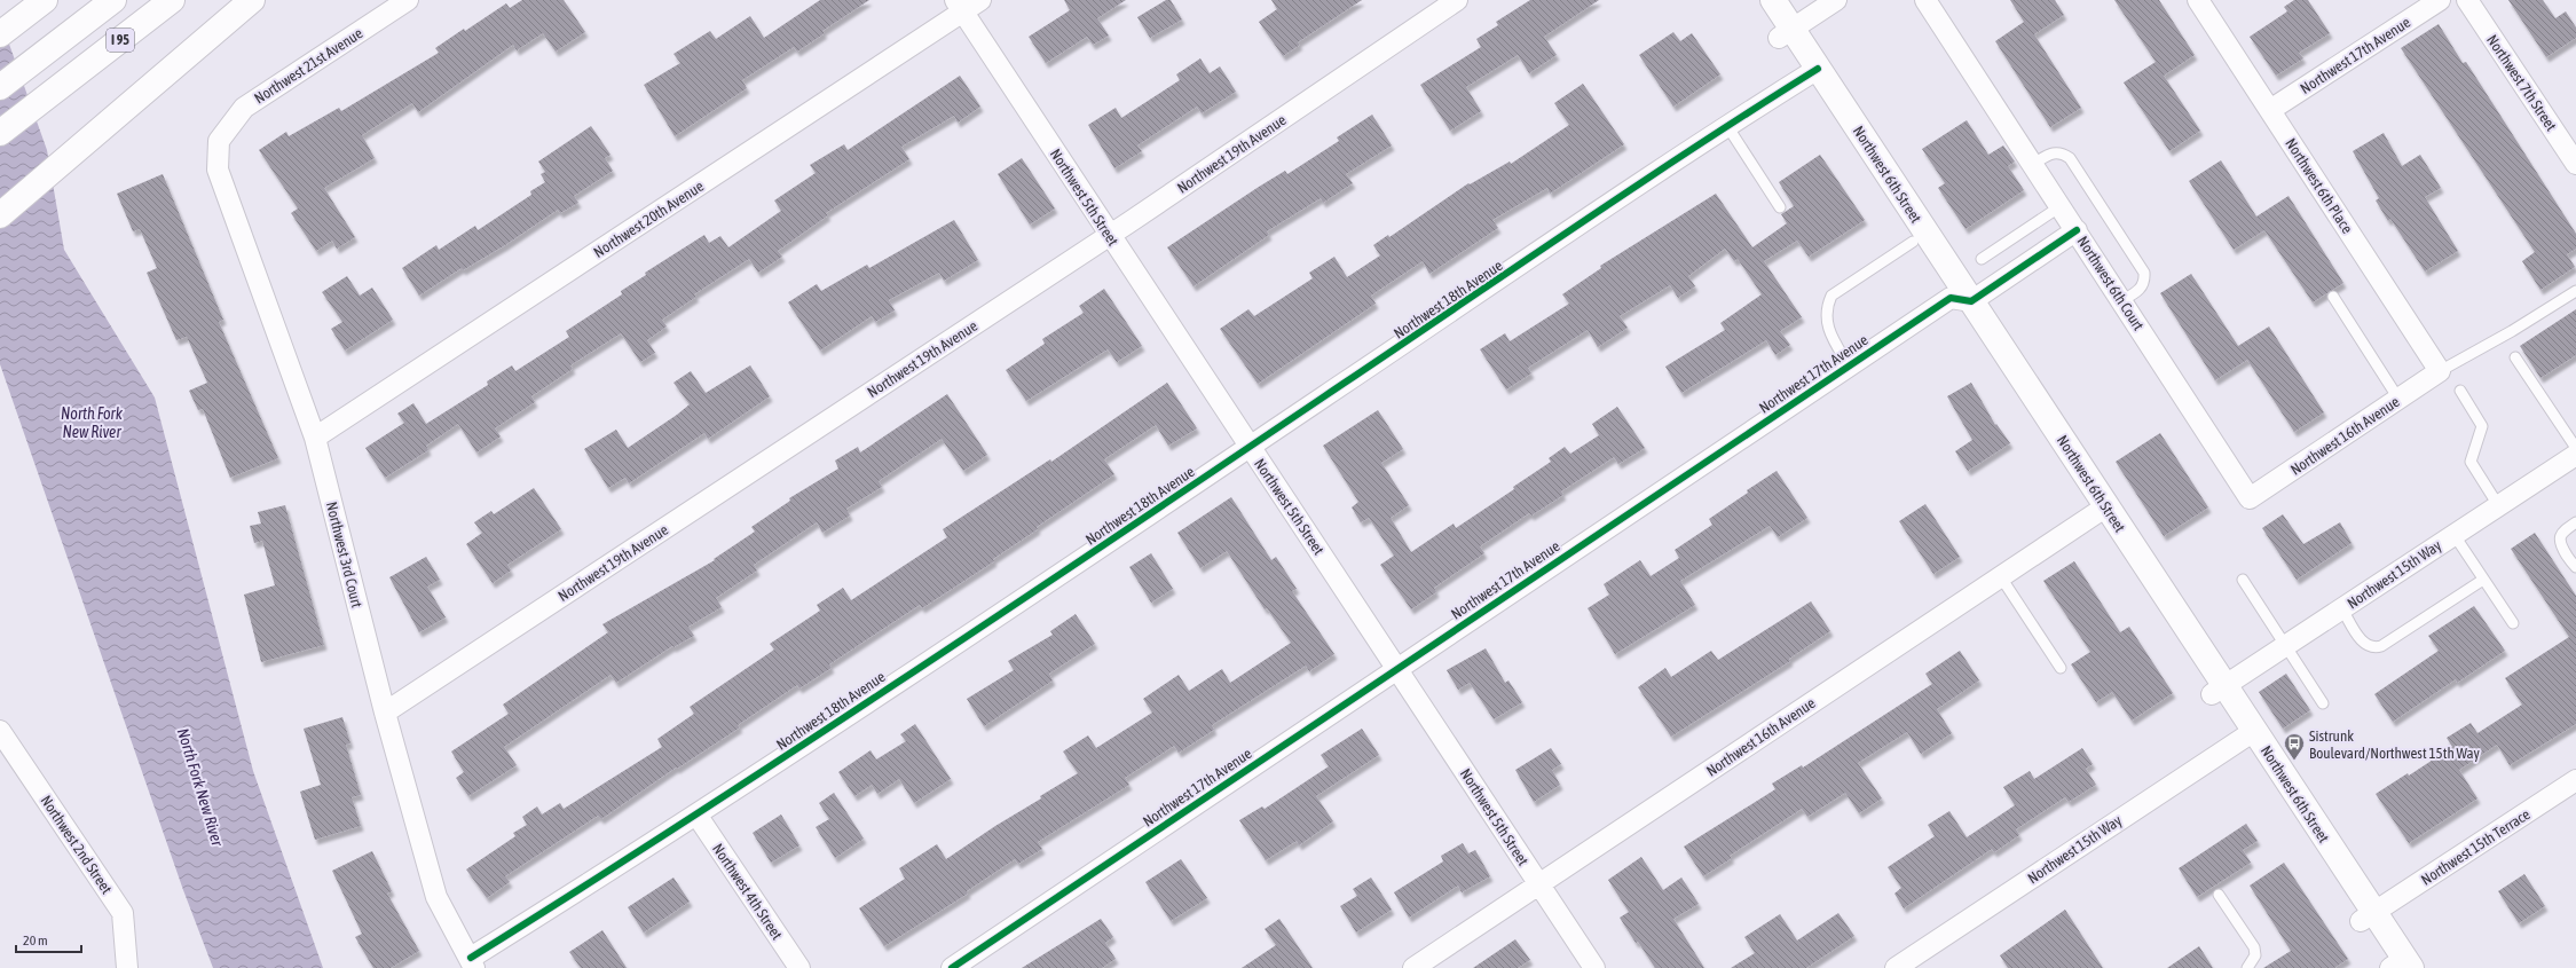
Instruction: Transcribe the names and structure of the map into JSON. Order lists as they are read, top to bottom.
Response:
{
  "streets": {
    "main road": ["I 95", "Northwest 6th Street"],
    "street": [
      "Northwest 17th Avenue",
      "Northwest 21st Avenue",
      "Northwest 7th Street",
      "Northwest 19th Avenue",
      "Northwest 6th Place",
      "Northwest 5th Street",
      "Northwest 20th Avenue",
      "Northwest 6th Court",
      "Northwest 18th Avenue",
      "Northwest 16th Avenue",
      "Northwest 3rd Court",
      "Northwest 15th Way",
      "Northwest 2nd Street",
      "Northwest 15th Terrace",
      "Northwest 4th Street"
    ]
  },
  "crossings": [
    ["Northwest 17th Avenue", "Northwest 6th Street"],
    ["Northwest 17th Avenue", "Northwest 6th Place"],
    ["Northwest 17th Avenue", "Northwest 5th Street"],
    ["Northwest 17th Avenue", "Northwest 6th Court"],
    ["Northwest 21st Avenue", "Northwest 3rd Court"],
    ["Northwest 19th Avenue", "Northwest 5th Street"],
    ["Northwest 19th Avenue", "Northwest 3rd Court"],
    ["Northwest 6th Street", "Northwest 18th Avenue"],
    ["Northwest 6th Street", "Northwest 16th Avenue"],
    ["Northwest 6th Street", "Northwest 15th Way"],
    ["Northwest 6th Street", "Northwest 15th Terrace"],
    ["Northwest 6th Place", "Northwest 16th Avenue"],
    ["Northwest 5th Street", "Northwest 20th Avenue"],
    ["Northwest 5th Street", "Northwest 18th Avenue"],
    ["Northwest 5th Street", "Northwest 16th Avenue"],
    ["Northwest 20th Avenue", "Northwest 3rd Court"],
    ["Northwest 6th Court", "Northwest 16th Avenue"],
    ["Northwest 18th Avenue", "Northwest 3rd Court"],
    ["Northwest 18th Avenue", "Northwest 4th Street"]
  ],
  "water": ["North Fork New River"],
  "places": {
    "bus stop": ["Sistrunk Boulevard/Northwest 15th Way"]
  },
  "scale_bar": "20 m"
}
